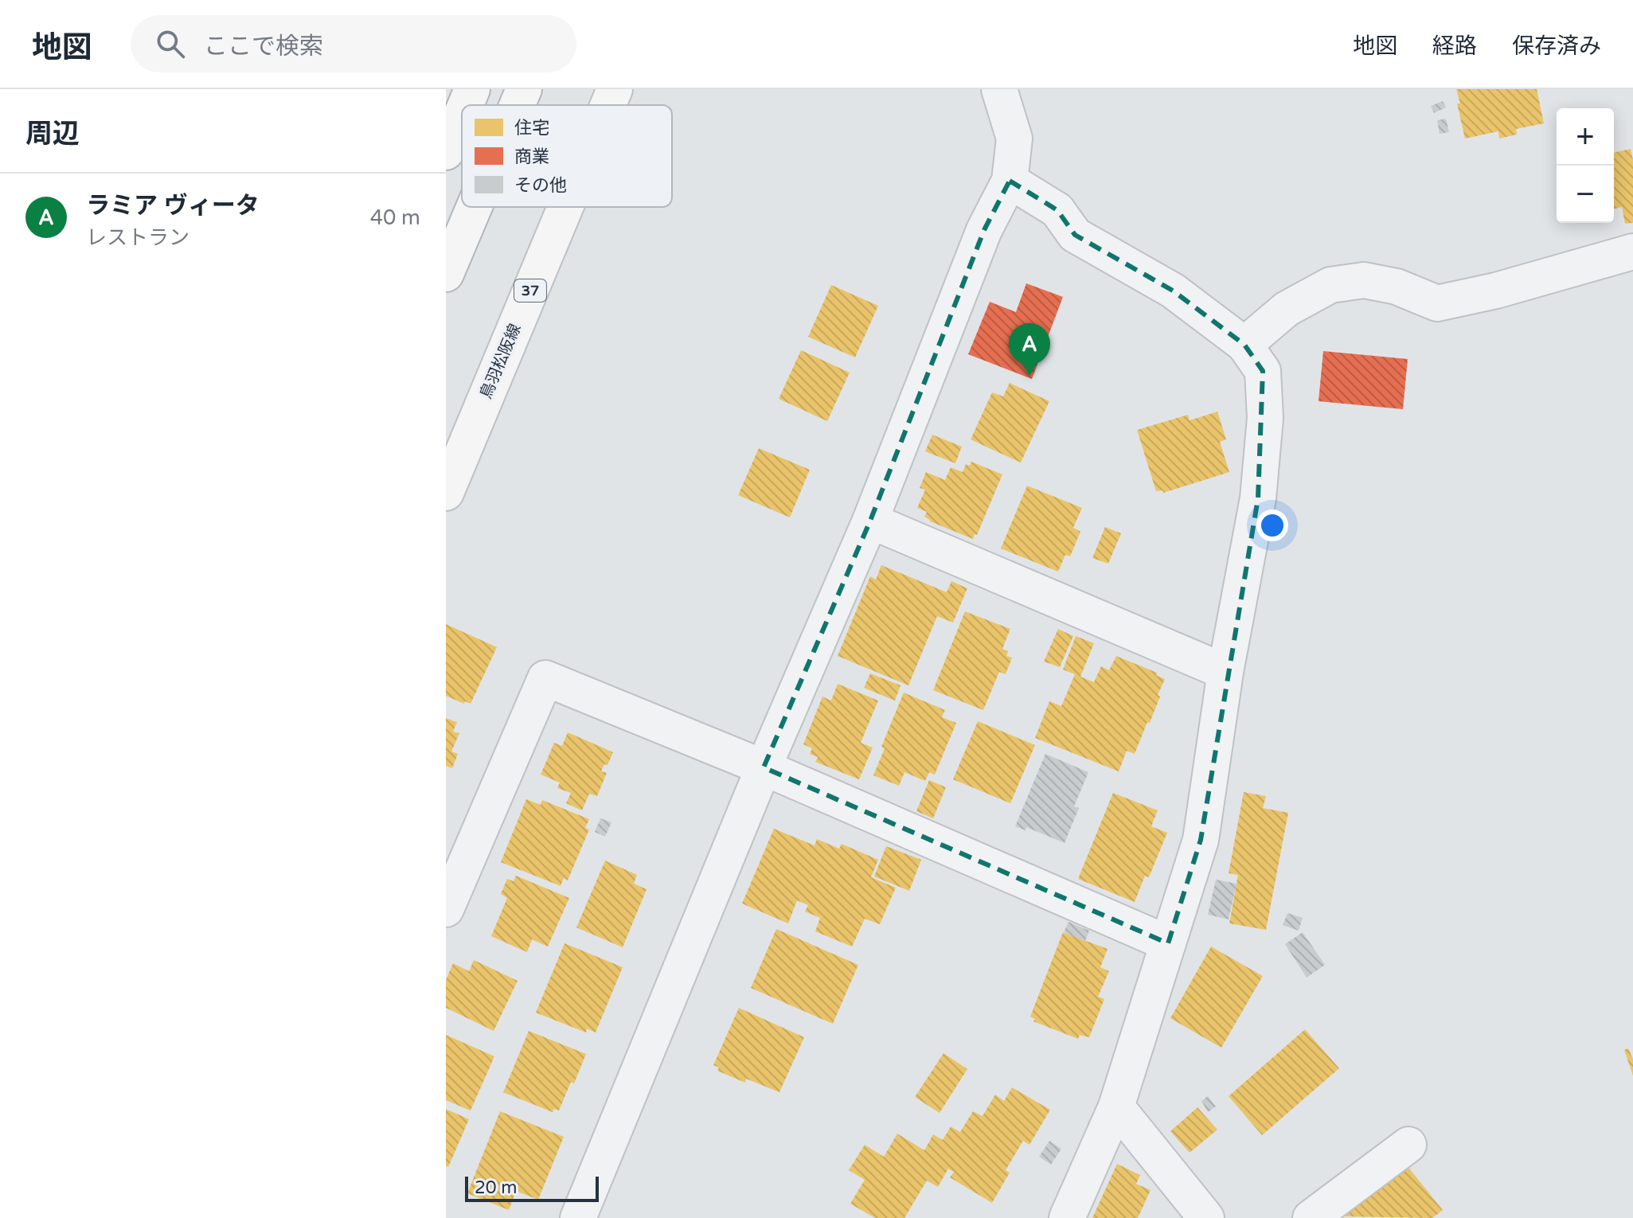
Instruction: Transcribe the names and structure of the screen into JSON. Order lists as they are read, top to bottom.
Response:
{
  "streets": {
    "main road": ["37", "鳥羽松阪線"]
  },
  "legend": ["住宅", "商業", "その他"],
  "scale_bar": "20 m",
  "page": {
    "header": "地図",
    "search": "ここで検索",
    "nav": ["地図", "経路", "保存済み"],
    "heading": "周辺",
    "map_buttons": ["+", "−"],
    "list": [
      {
        "mark": "A",
        "name": "ラミア ヴィータ",
        "note": "レストラン",
        "value": "40 m"
      }
    ],
    "pins": "A",
    "scale": "20 m"
  }
}
